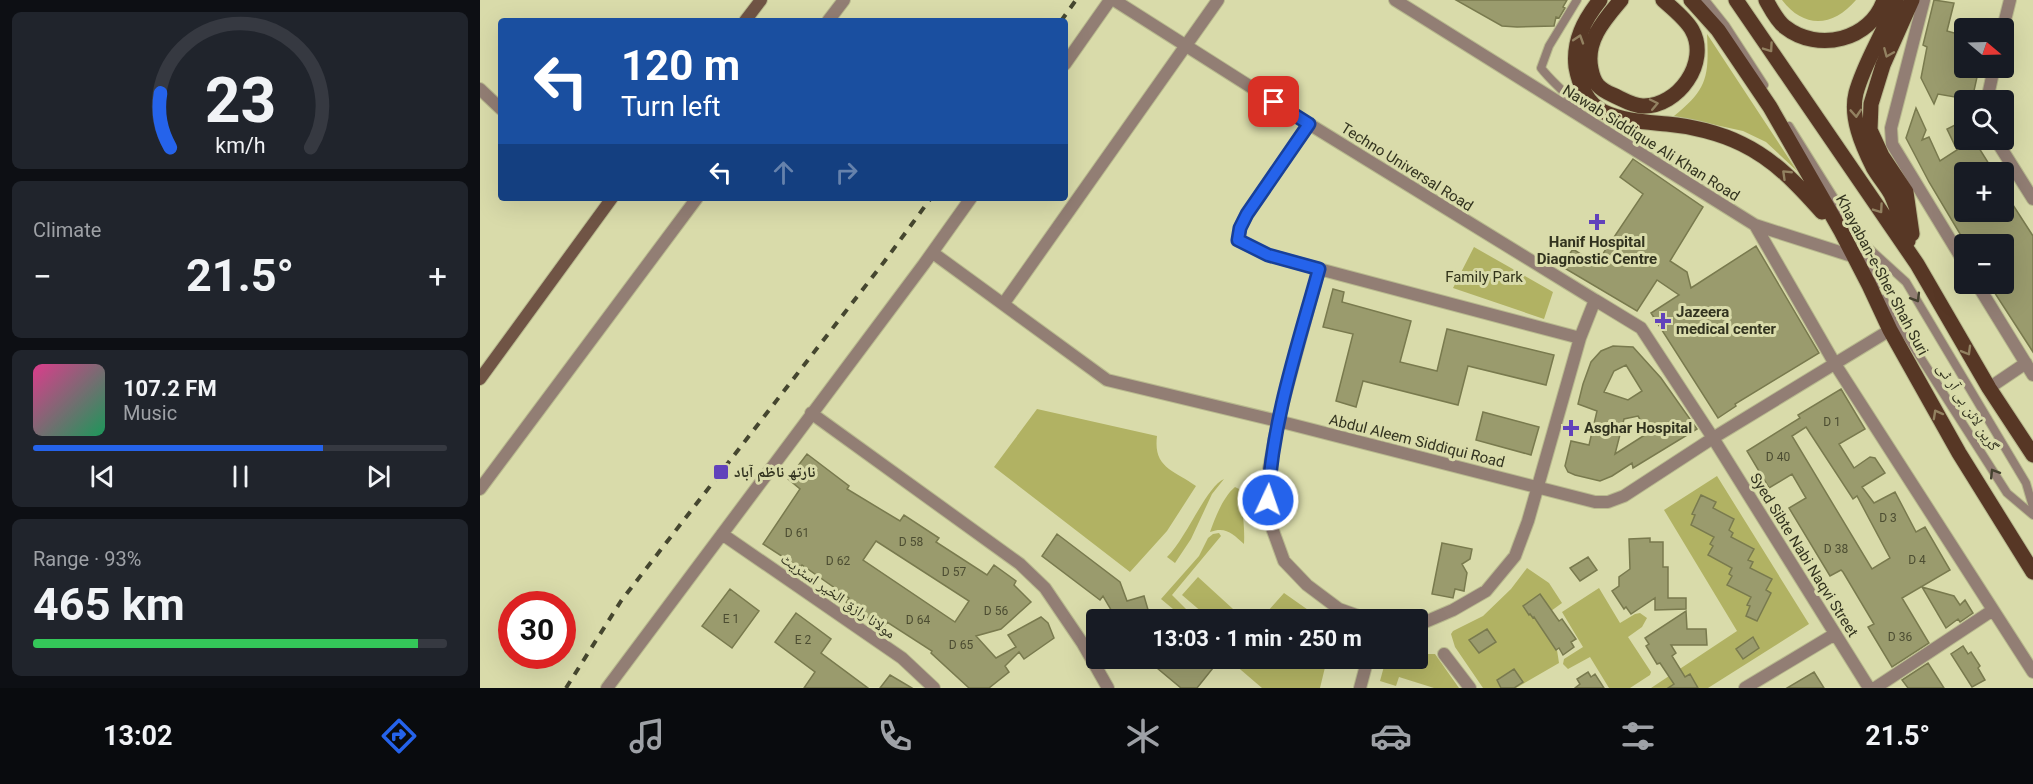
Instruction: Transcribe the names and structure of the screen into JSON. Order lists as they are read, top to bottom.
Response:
{
  "streets": {
    "main road": ["Khayaban-e-Sher Shah Suri"],
    "street": [
      "Nawab Siddique Ali Khan Road",
      "Techno Universal Road",
      "Abdul Aleem Siddiqui Road",
      "Syed Sibte Nabi Naqvi Street",
      "مولانا رازق الخیر اسٹریٹ"
    ],
    "lane": ["گرین لائن بی آر ٹی"]
  },
  "crossings": [
    ["Nawab Siddique Ali Khan Road", "Abdul Aleem Siddiqui Road"],
    ["Techno Universal Road", "Abdul Aleem Siddiqui Road"],
    ["Techno Universal Road", "Syed Sibte Nabi Naqvi Street"],
    ["Khayaban-e-Sher Shah Suri", "Abdul Aleem Siddiqui Road"],
    ["Abdul Aleem Siddiqui Road", "Syed Sibte Nabi Naqvi Street"]
  ],
  "parks": ["Family Park"],
  "places": {
    "health": ["Hanif Hospital Diagnostic Centre", "Jazeera medical center", "Asghar Hospital"],
    "transit": ["نارتھ ناظم آباد"]
  },
  "house_numbers": [
    "D 1",
    "D 40",
    "D 3",
    "D 61",
    "D 58",
    "D 38",
    "D 4",
    "D 62",
    "D 57",
    "D 56",
    "E 1",
    "D 64",
    "D 36",
    "E 2",
    "D 65"
  ],
  "north": "right",
  "page": {
    "map_buttons": ["+", "−"],
    "turn": ["120 m", "Turn left"],
    "tile": [
      "Climate",
      ["Range · 93%", "465 km"]
    ],
    "heat": ["−", "21.5°", "+"],
    "song": ["107.2 FM", "Music"],
    "limit": "30",
    "trip": "13:03 · 1 min · 250 m",
    "tabs": ["13:02", "21.5°"],
    "gauge": ["23", "km/h"]
  }
}
